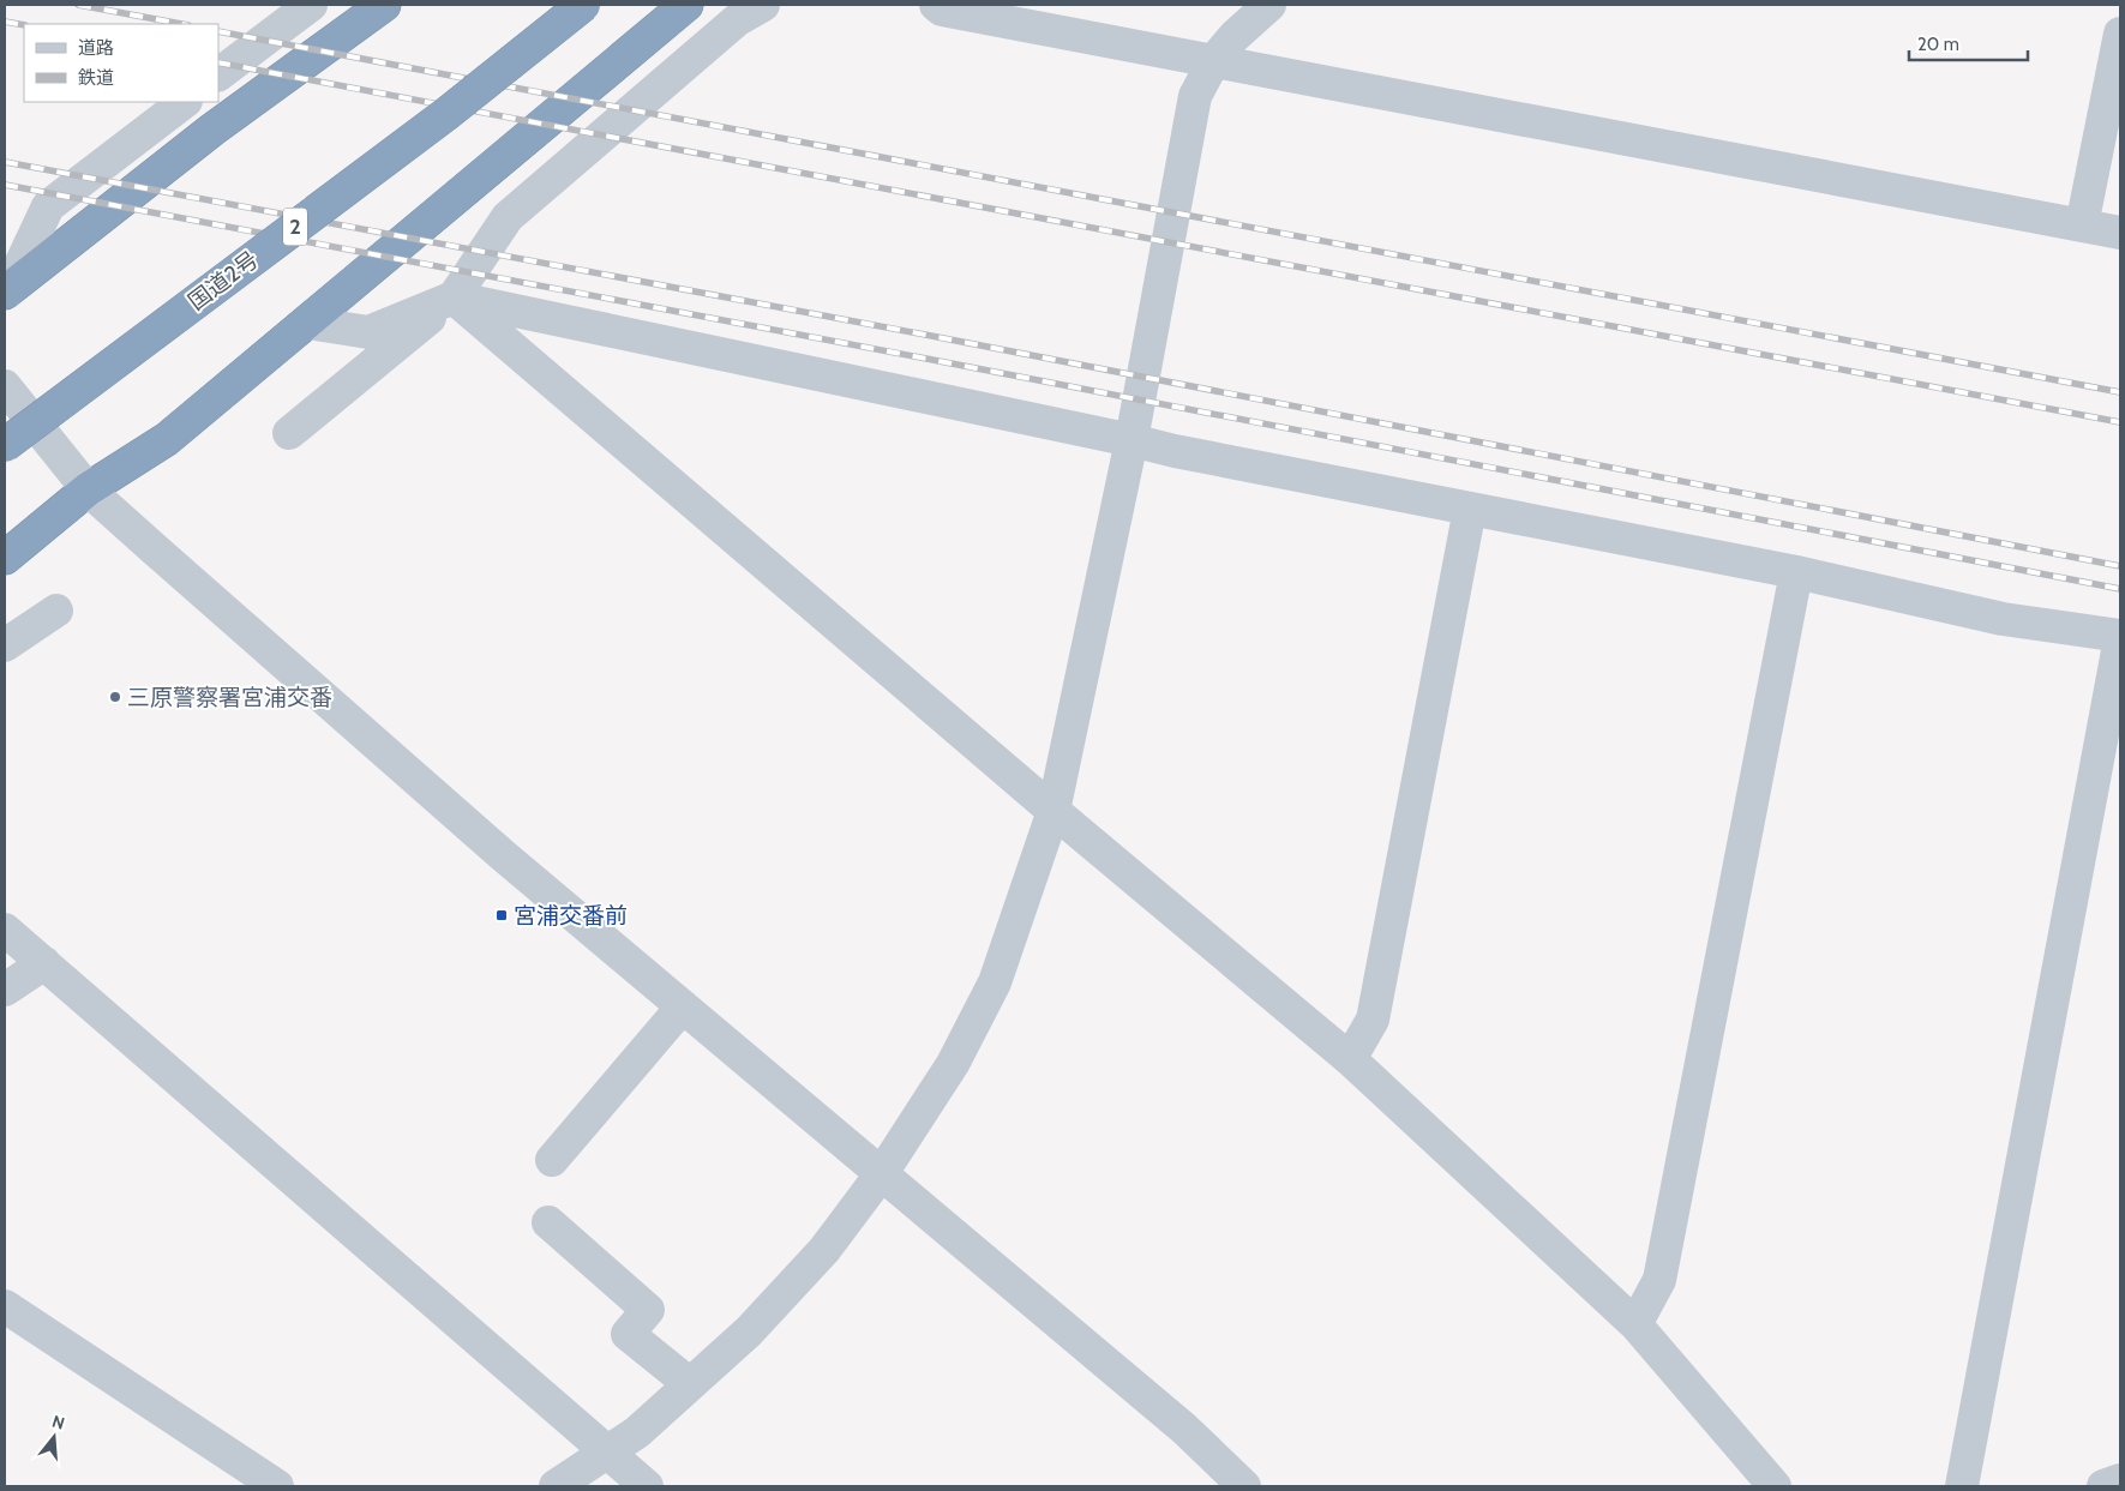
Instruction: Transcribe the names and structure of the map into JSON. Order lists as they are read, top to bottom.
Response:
{
  "streets": {
    "highway": ["2", "国道2号"]
  },
  "places": {
    "other": ["三原警察署宮浦交番"],
    "transit": ["宮浦交番前"]
  },
  "legend": ["道路", "鉄道"],
  "scale_bar": "20 m",
  "north": "top"
}
